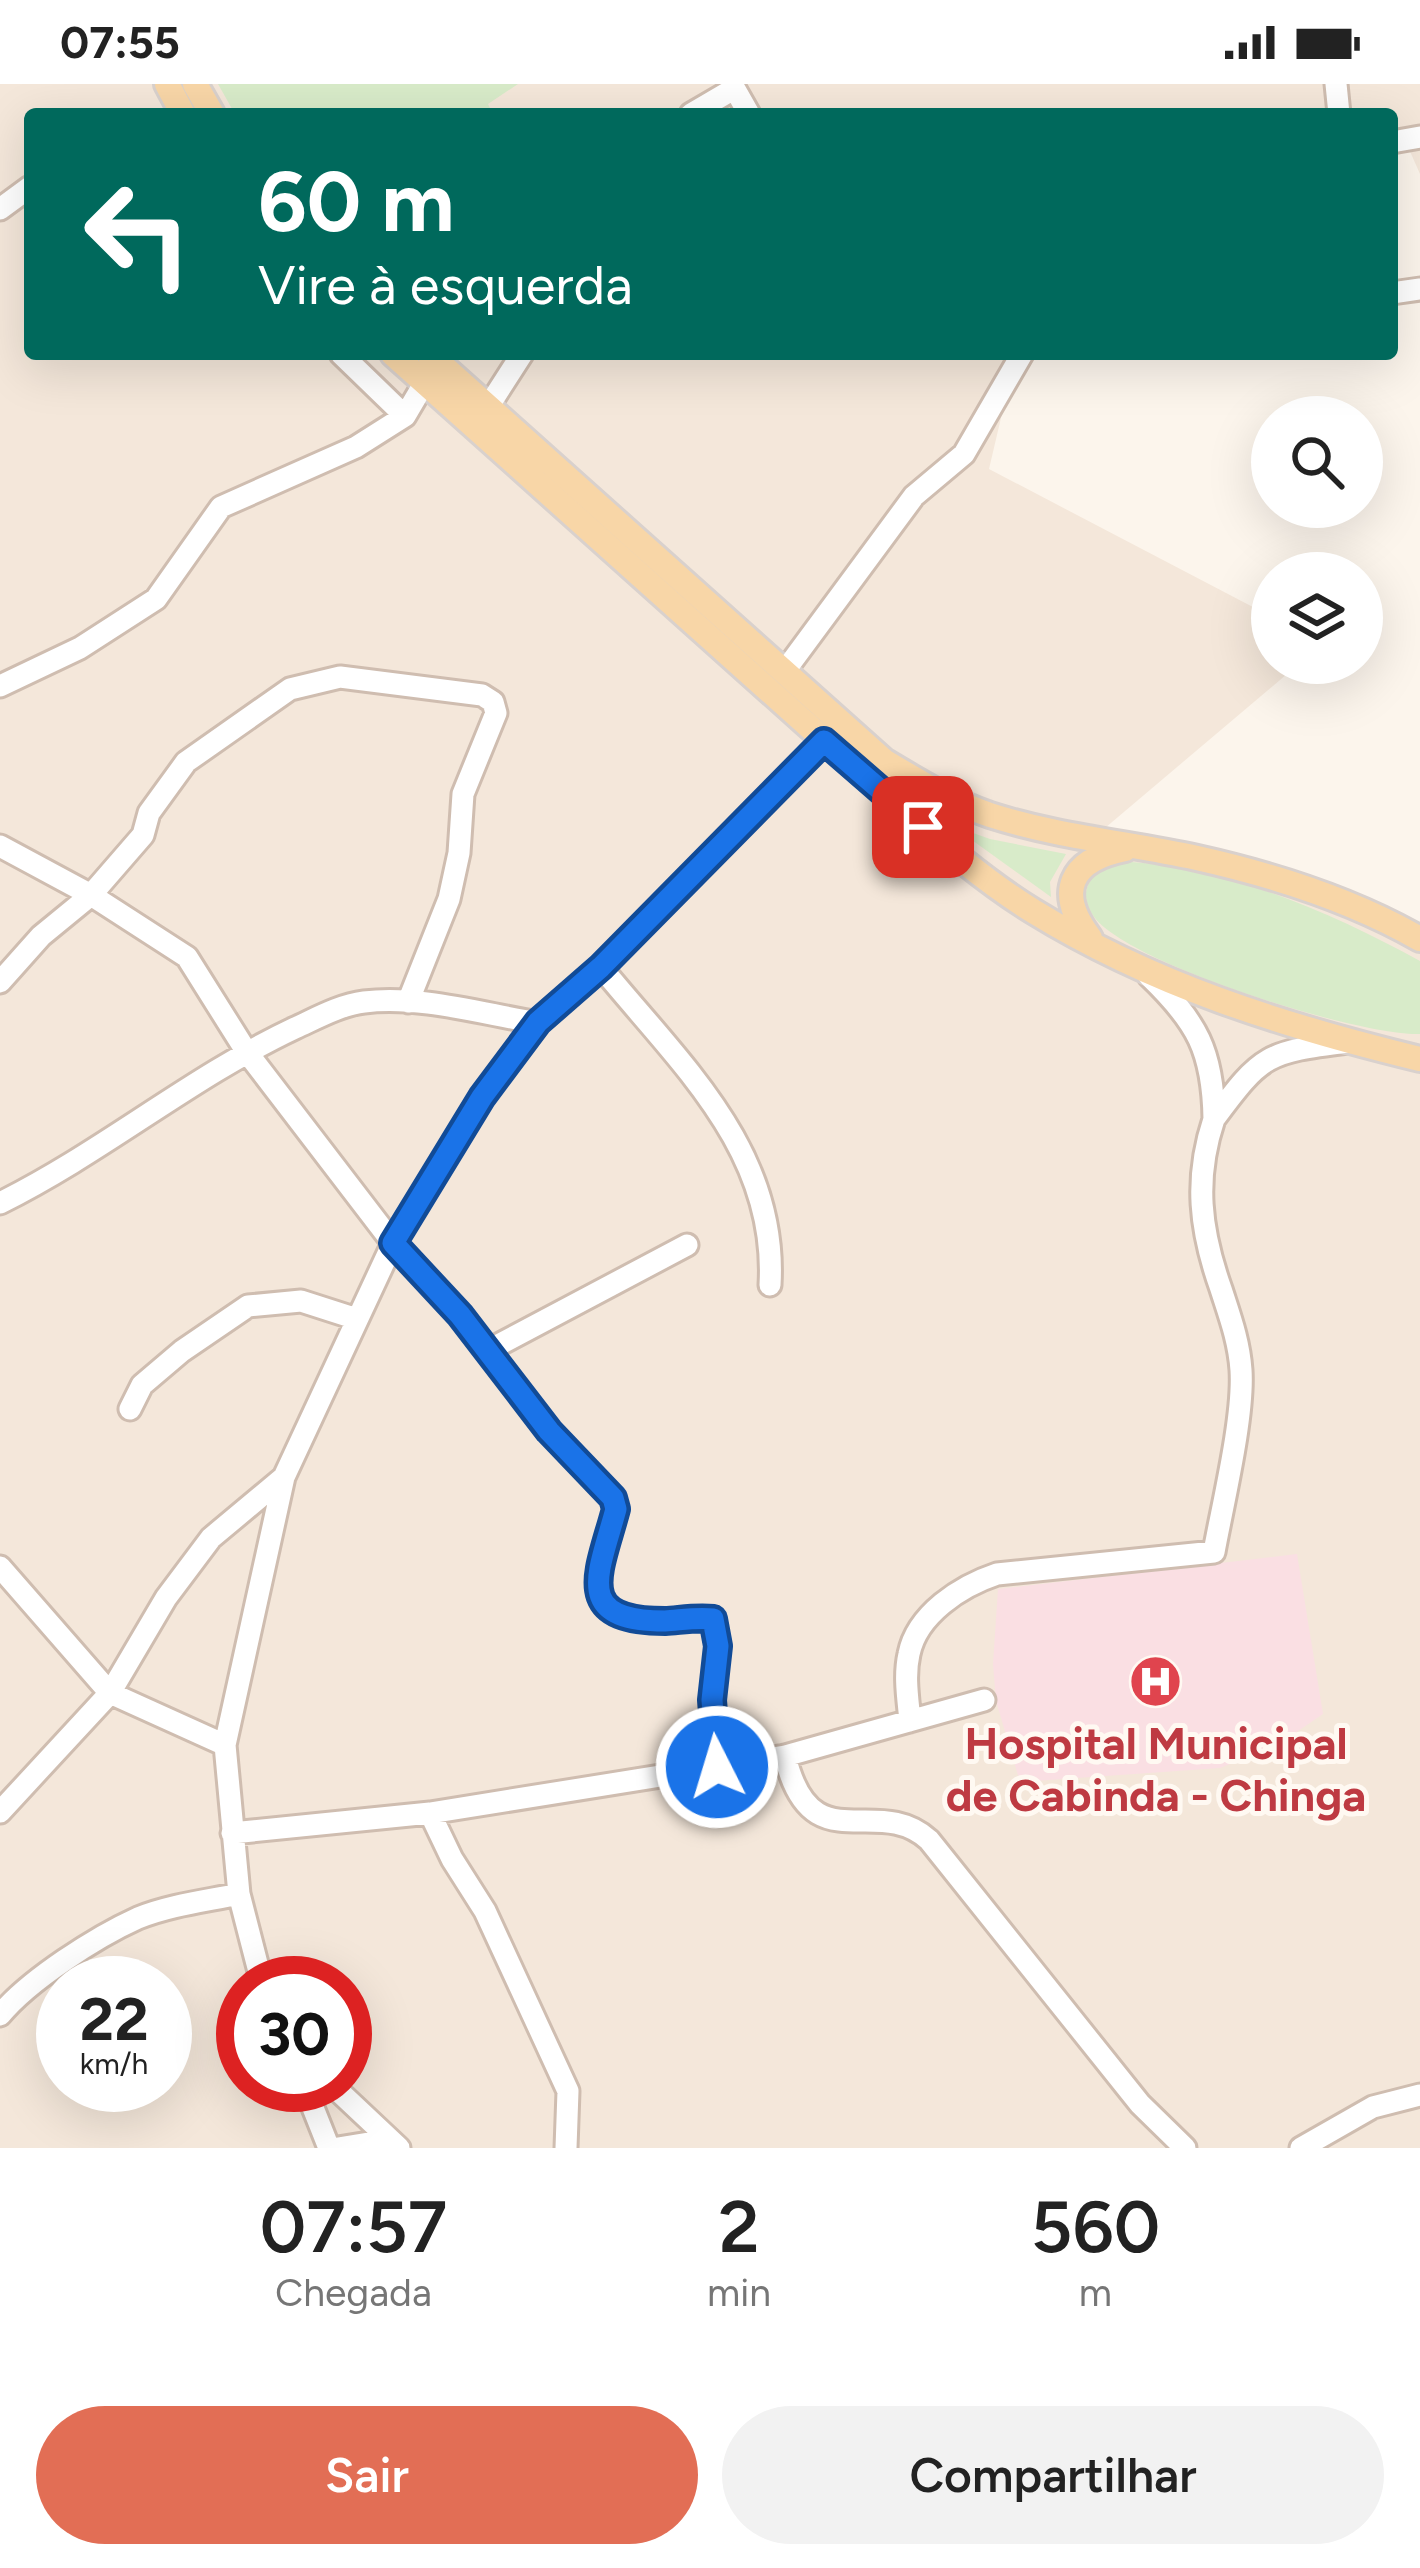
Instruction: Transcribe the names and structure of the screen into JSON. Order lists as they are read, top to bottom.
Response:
{
  "places": {
    "hospital": ["Hospital Municipal de Cabinda - Chinga"]
  },
  "page": {
    "status": "07:55",
    "turn": ["60 m", "Vire à esquerda"],
    "speed": "22 km/h",
    "limit": "30",
    "eta": [
      "07:57",
      "Chegada",
      "2",
      "min",
      "560",
      "m"
    ],
    "buttons": ["Sair", "Compartilhar"]
  }
}
